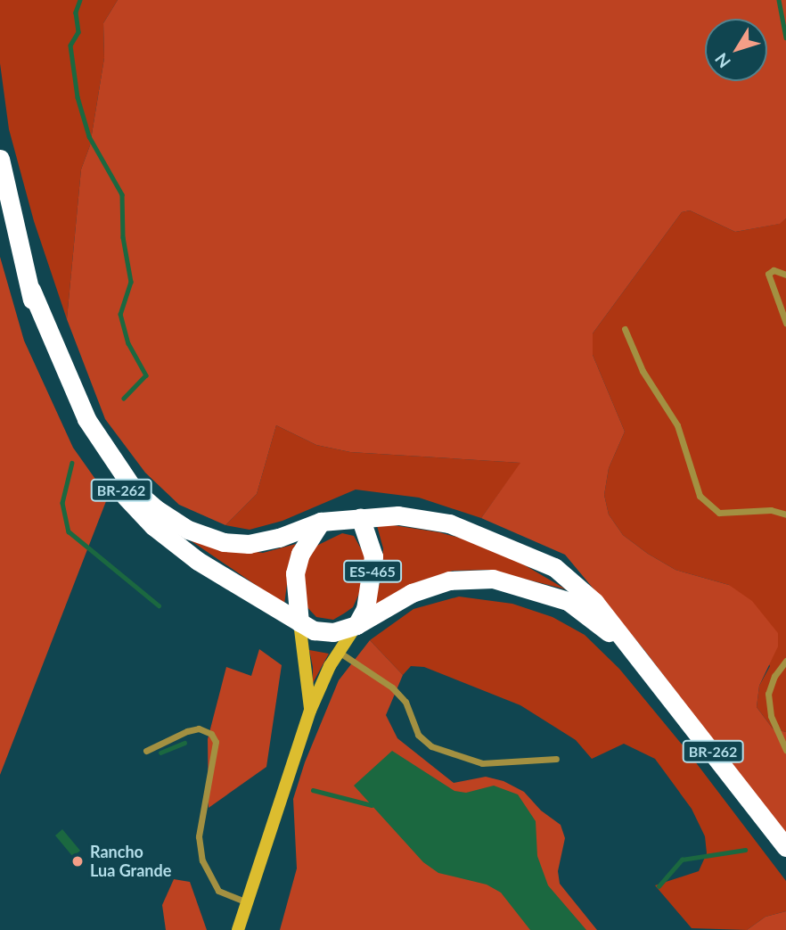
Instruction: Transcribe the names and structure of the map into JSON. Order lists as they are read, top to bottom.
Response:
{
  "streets": {
    "highway": ["BR-262", "ES-465"]
  },
  "crossings": [
    ["BR-262", "ES-465"]
  ],
  "places": ["Rancho Lua Grande"],
  "north": "bottom left"
}
